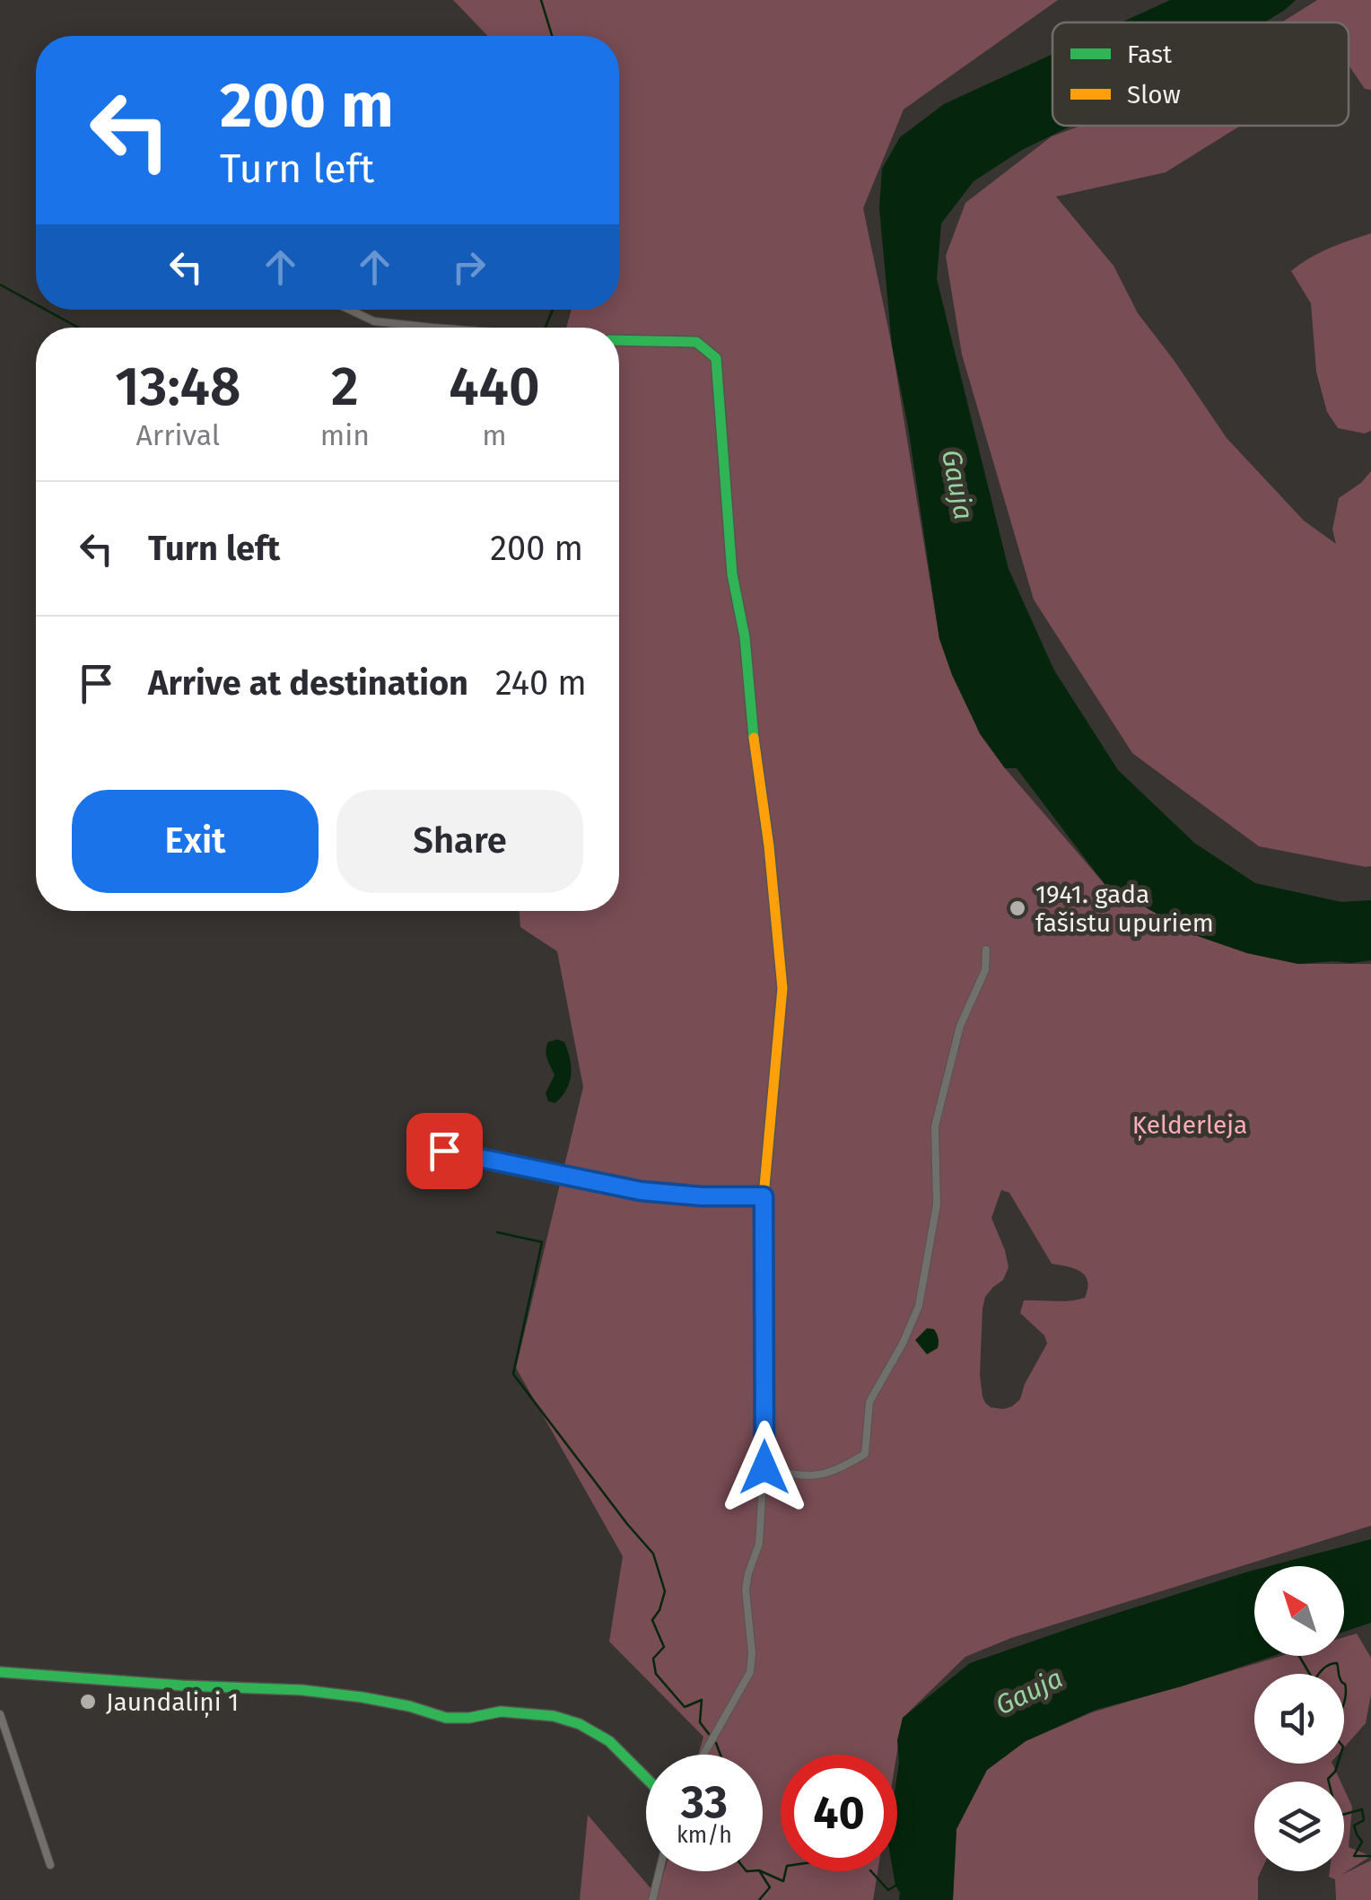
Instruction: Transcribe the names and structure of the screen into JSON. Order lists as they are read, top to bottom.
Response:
{
  "water": ["Gauja"],
  "parks": ["Ķelderleja"],
  "places": ["1941. gada fašistu upuriem", "Jaundaliņi 1"],
  "legend": ["Fast", "Slow"],
  "north": "top left",
  "page": {
    "turn": ["200 m", "Turn left"],
    "eta": [
      "13:48",
      "Arrival",
      "2",
      "min",
      "440",
      "m"
    ],
    "list": [
      {
        "name": "Turn left",
        "value": "200 m"
      },
      {
        "name": "Arrive at destination",
        "value": "240 m"
      }
    ],
    "buttons": ["Exit", "Share"],
    "speed": "33 km/h",
    "limit": "40"
  }
}
